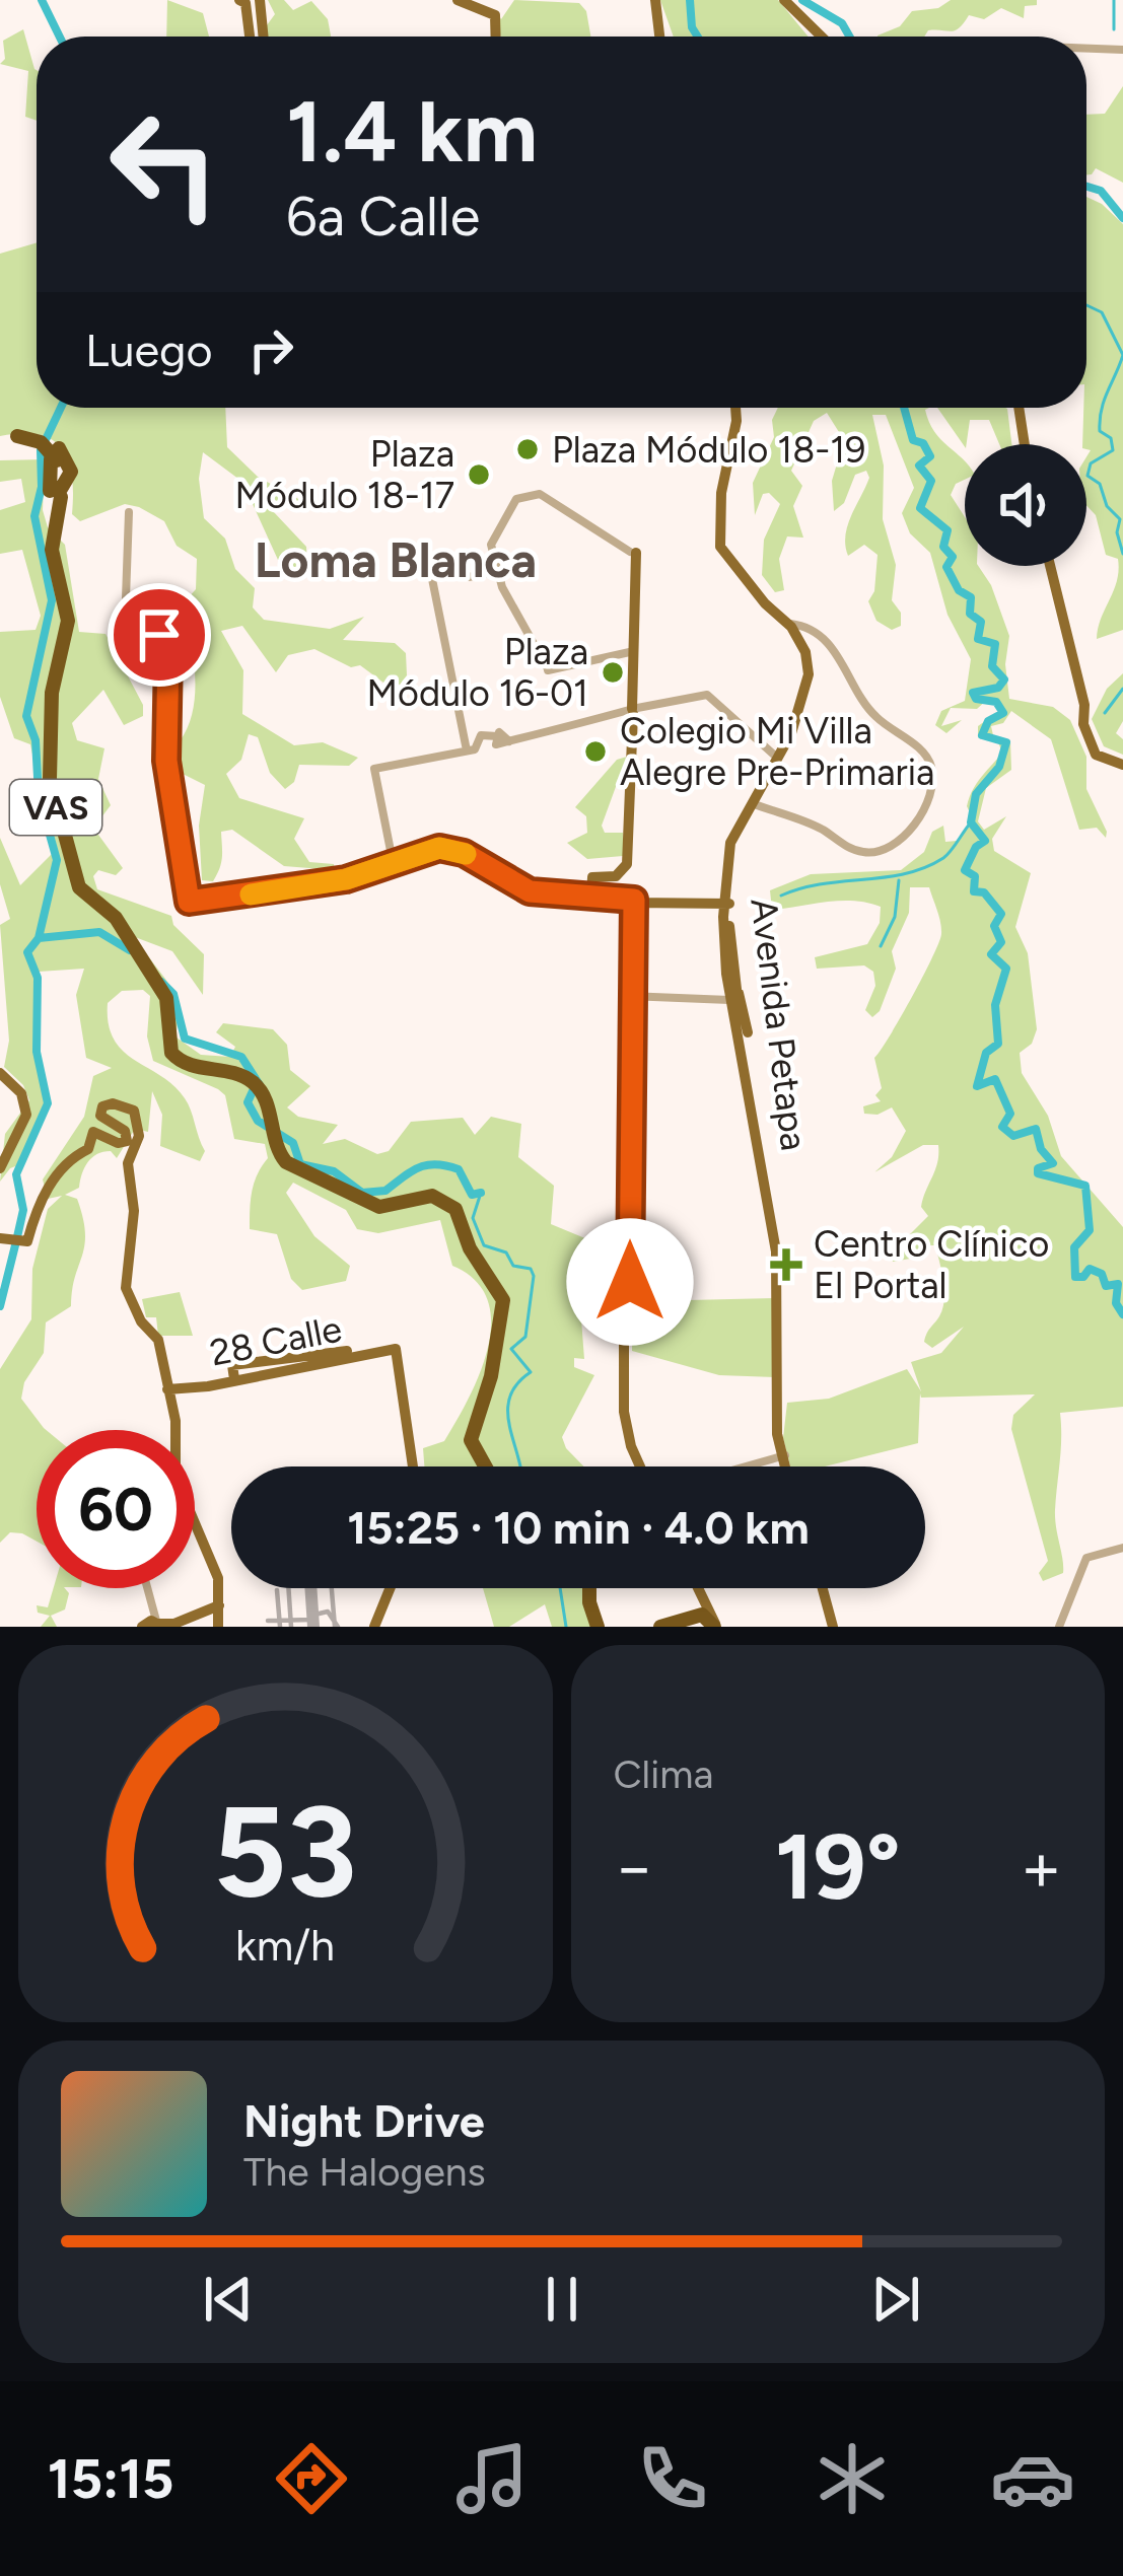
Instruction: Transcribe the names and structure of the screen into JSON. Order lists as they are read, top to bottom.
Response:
{
  "streets": {
    "highway": ["VAS"],
    "main road": ["Avenida Petapa", "28 Calle"]
  },
  "districts": ["Loma Blanca"],
  "places": {
    "other": [
      "Plaza Módulo 18-19",
      "Plaza Módulo 18-17",
      "Plaza Módulo 16-01",
      "Colegio Mi Villa Alegre Pre-Primaria"
    ],
    "health": ["Centro Clínico El Portal"]
  },
  "page": {
    "turn": ["1.4 km", "6a Calle"],
    "then": "Luego",
    "limit": "60",
    "trip": "15:25 · 10 min · 4.0 km",
    "tile": "Clima",
    "heat": ["−", "19°", "+"],
    "song": ["Night Drive", "The Halogens"],
    "tabs": "15:15",
    "gauge": ["53", "km/h"]
  }
}
